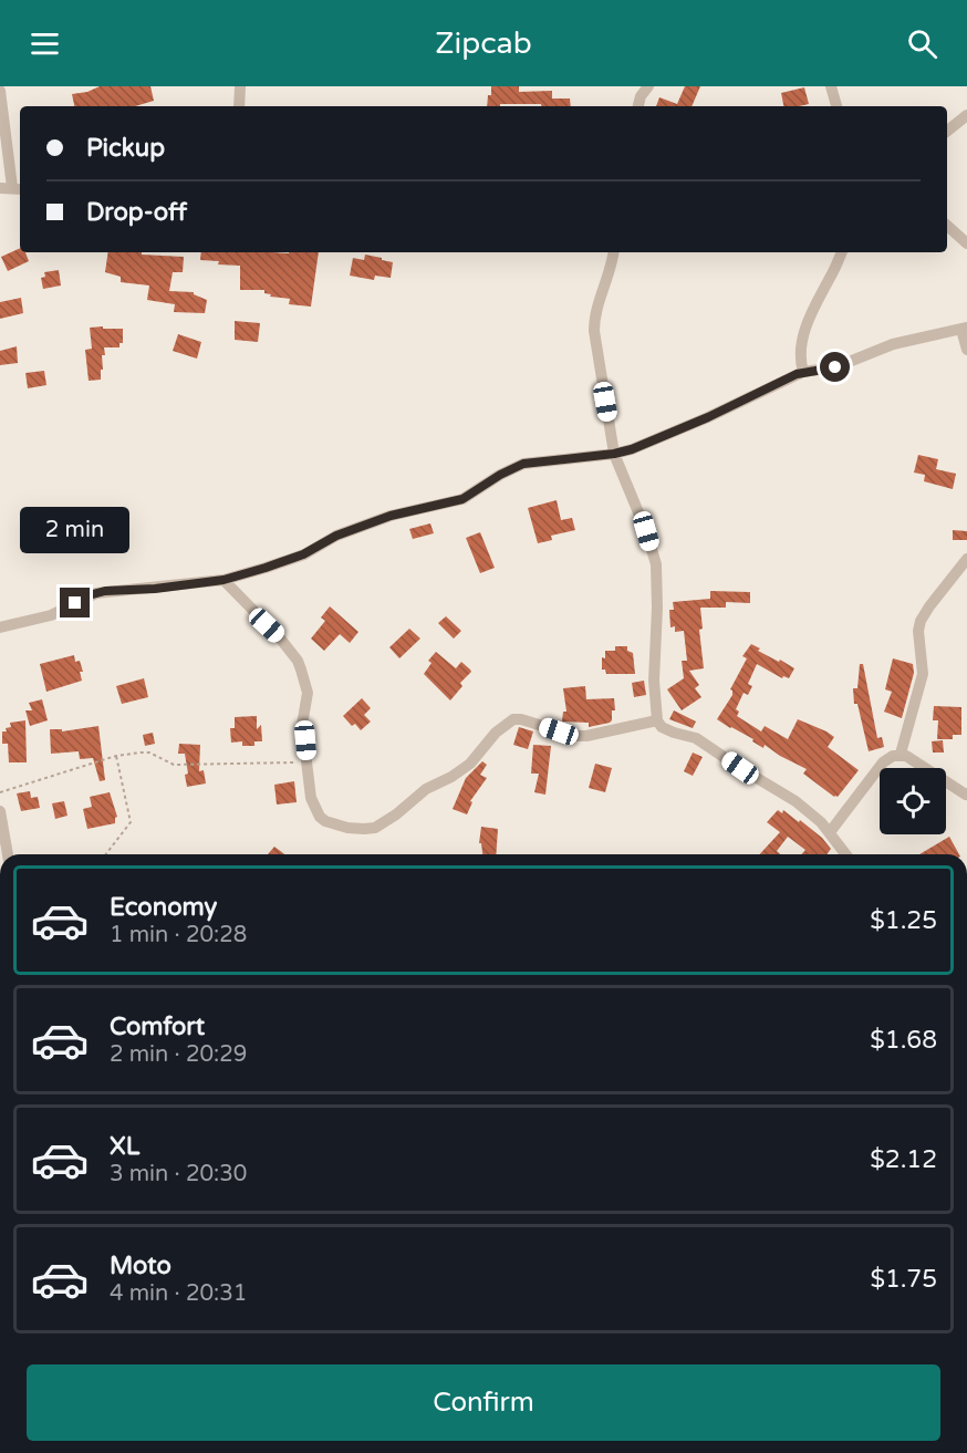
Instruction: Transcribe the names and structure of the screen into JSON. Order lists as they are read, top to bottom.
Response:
{
  "page": {
    "header": "Zipcab",
    "banner": ["Pickup", "Drop-off"],
    "bubble": "2 min",
    "list": [
      {
        "name": "Economy",
        "note": "1 min · 20:28",
        "value": "$1.25"
      },
      {
        "name": "Comfort",
        "note": "2 min · 20:29",
        "value": "$1.68"
      },
      {
        "name": "XL",
        "note": "3 min · 20:30",
        "value": "$2.12"
      },
      {
        "name": "Moto",
        "note": "4 min · 20:31",
        "value": "$1.75"
      }
    ],
    "buttons": "Confirm"
  }
}
